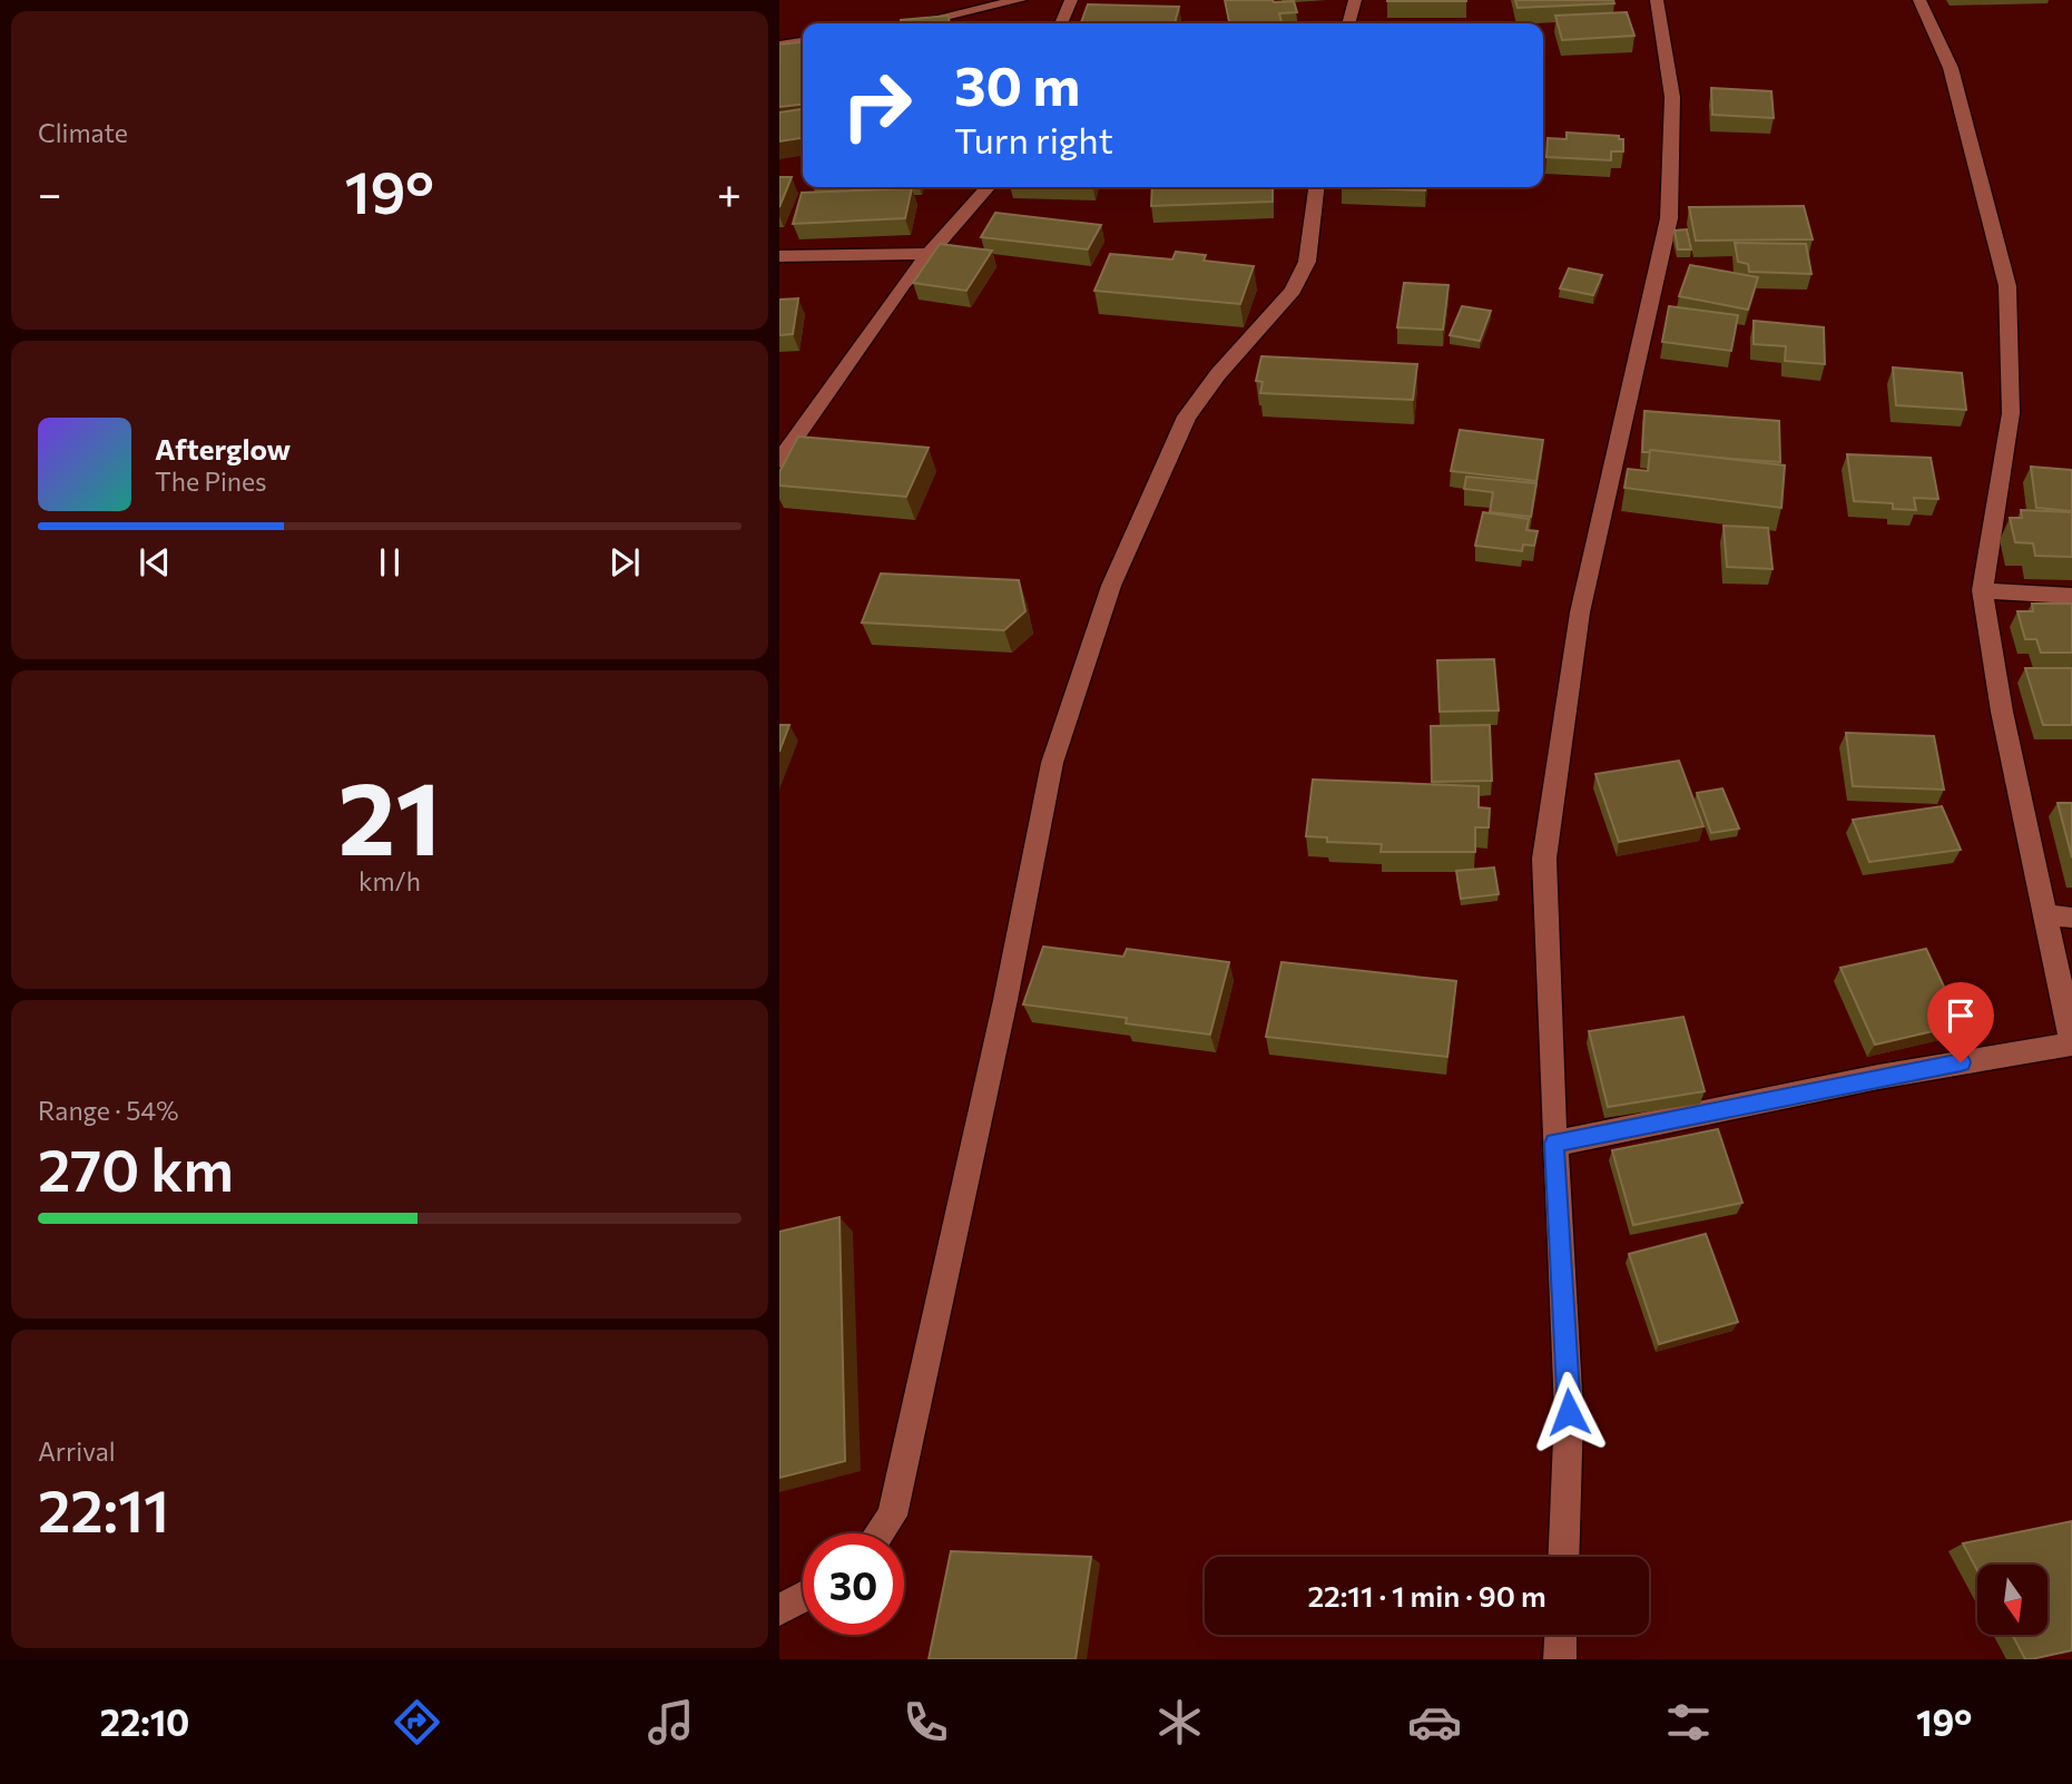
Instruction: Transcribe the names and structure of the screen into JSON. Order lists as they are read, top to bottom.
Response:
{
  "north": "bottom",
  "page": {
    "tile": [
      "Climate",
      ["21", "km/h"],
      ["Range · 54%", "270 km"],
      ["Arrival", "22:11"]
    ],
    "turn": ["30 m", "Turn right"],
    "heat": ["−", "19°", "+"],
    "song": ["Afterglow", "The Pines"],
    "limit": "30",
    "trip": "22:11 · 1 min · 90 m",
    "tabs": ["22:10", "19°"]
  }
}
